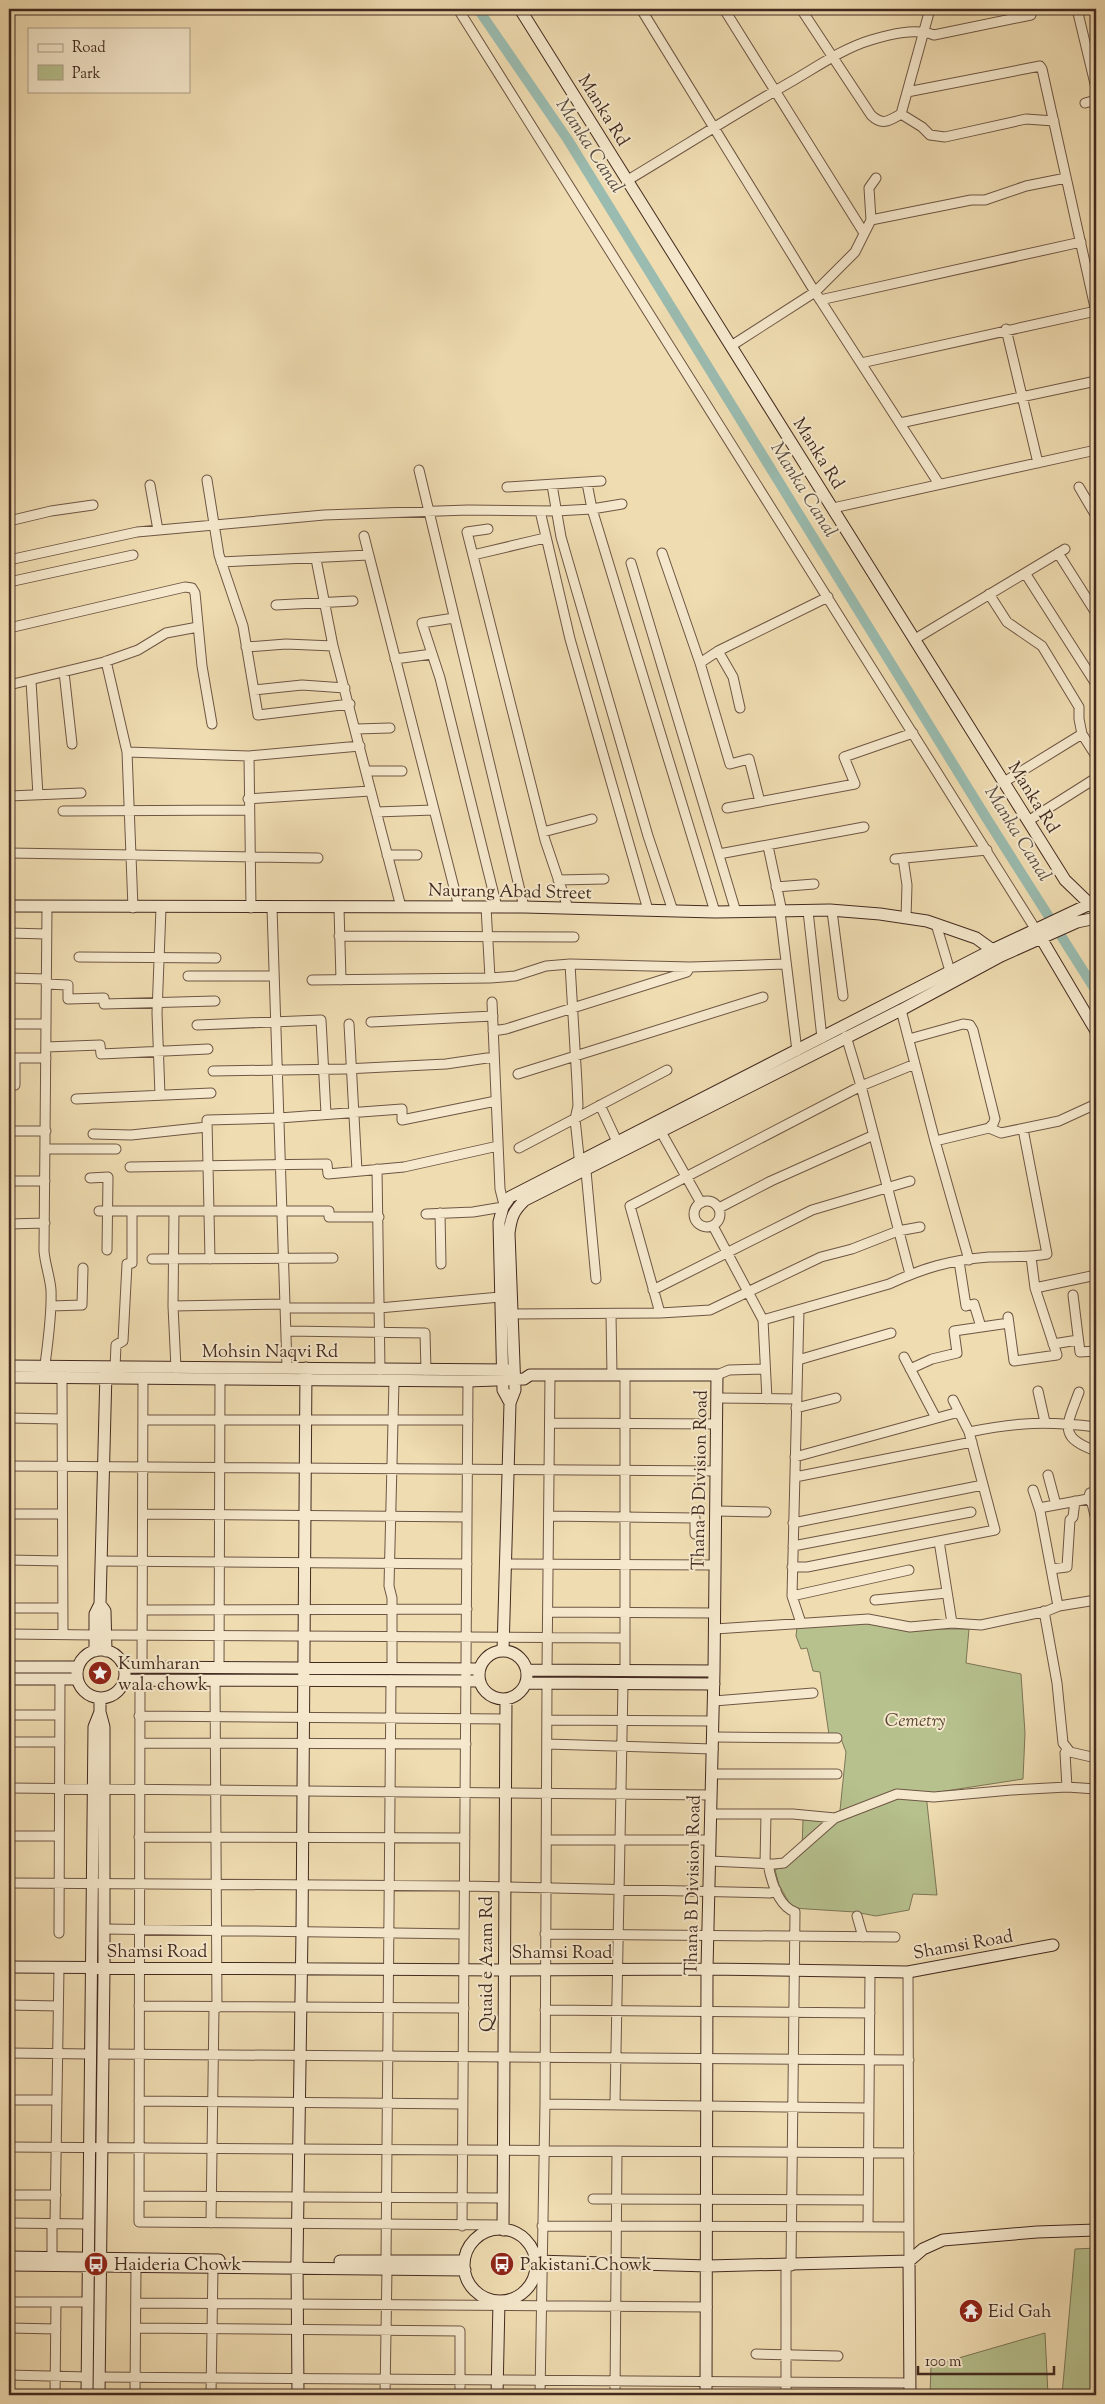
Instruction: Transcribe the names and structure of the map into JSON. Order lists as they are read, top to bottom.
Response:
{
  "streets": {
    "street": [
      "Manka Rd",
      "Naurang Abad Street",
      "Mohsin Naqvi Rd",
      "Thana B Division Road",
      "Shamsi Road",
      "Quaid e Azam Rd"
    ]
  },
  "crossings": [
    ["Mohsin Naqvi Rd", "Thana B Division Road"],
    ["Thana B Division Road", "Shamsi Road"],
    ["Shamsi Road", "Quaid e Azam Rd"]
  ],
  "water": ["Manka Canal"],
  "parks": ["Cemetry"],
  "places": {
    "place": ["Kumharan wala chowk"],
    "bus stop": ["Haideria Chowk", "Pakistani Chowk"],
    "temple": ["Eid Gah"]
  },
  "legend": ["Road", "Park"],
  "scale_bar": "100 m"
}
